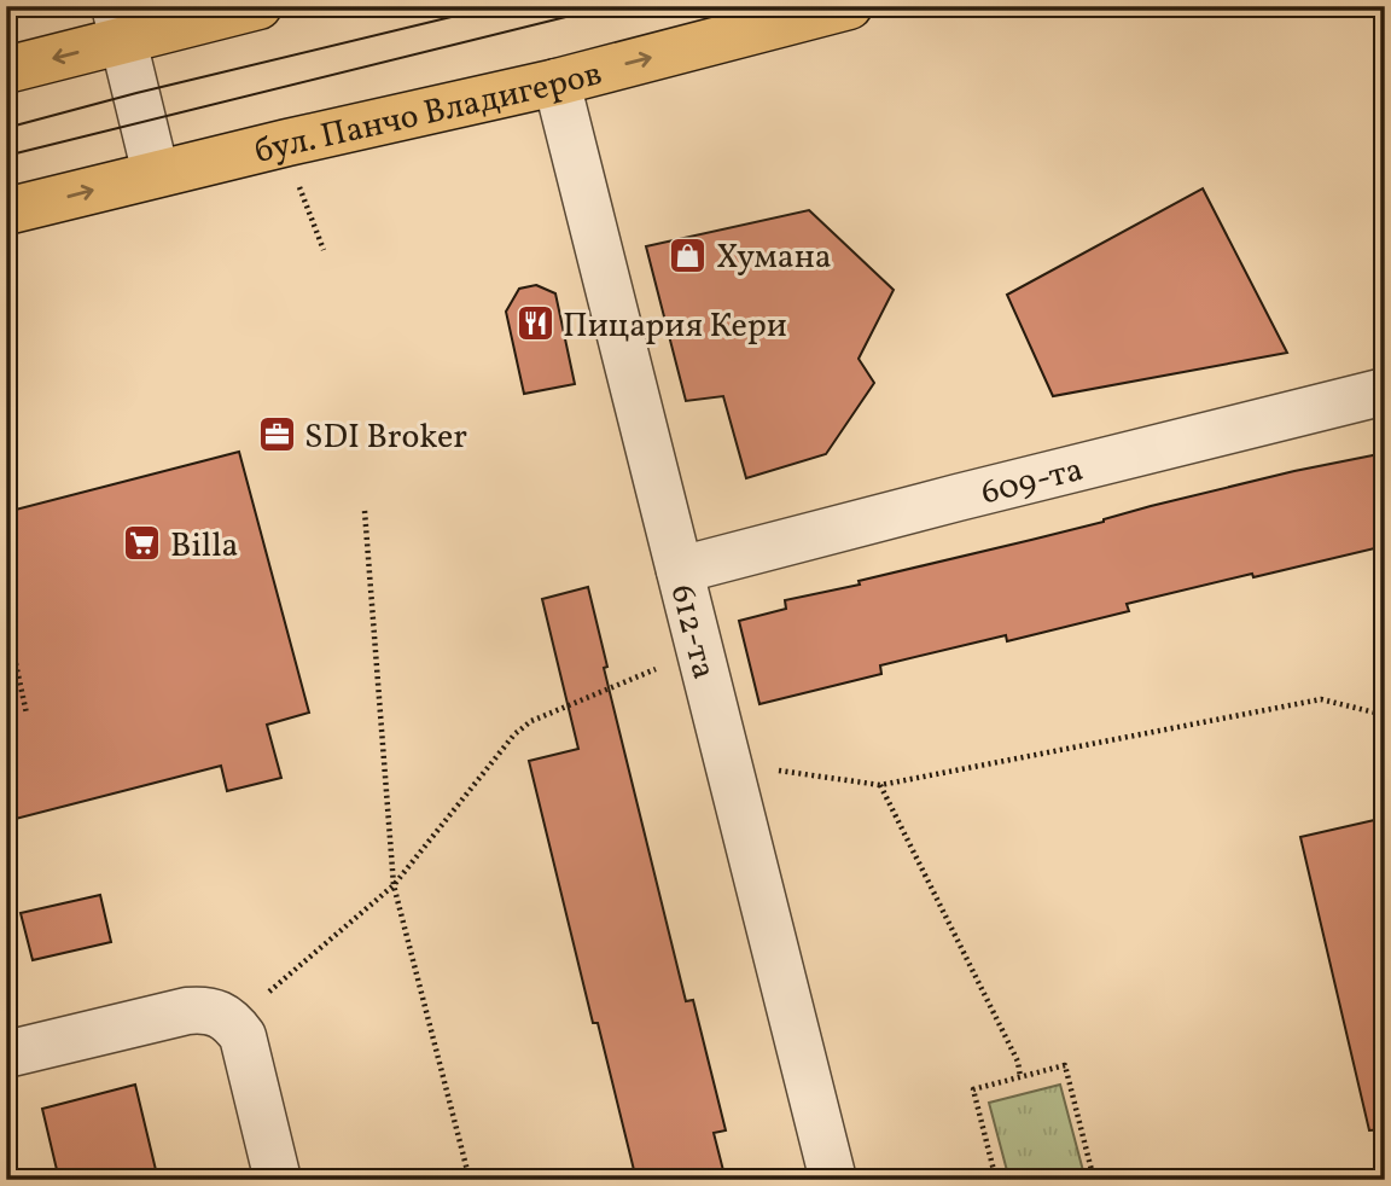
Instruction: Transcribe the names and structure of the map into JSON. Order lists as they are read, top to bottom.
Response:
{
  "streets": {
    "main road": ["бул. Панчо Владигеров"],
    "street": ["609-та", "612-та"]
  },
  "crossings": [
    ["бул. Панчо Владигеров", "612-та"],
    ["609-та", "612-та"]
  ],
  "one_way": ["бул. Панчо Владигеров"],
  "places": {
    "shop": ["Хумана"],
    "restaurant": ["Пицария Кери"],
    "office": ["SDI Broker"],
    "supermarket": ["Billa"]
  }
}
